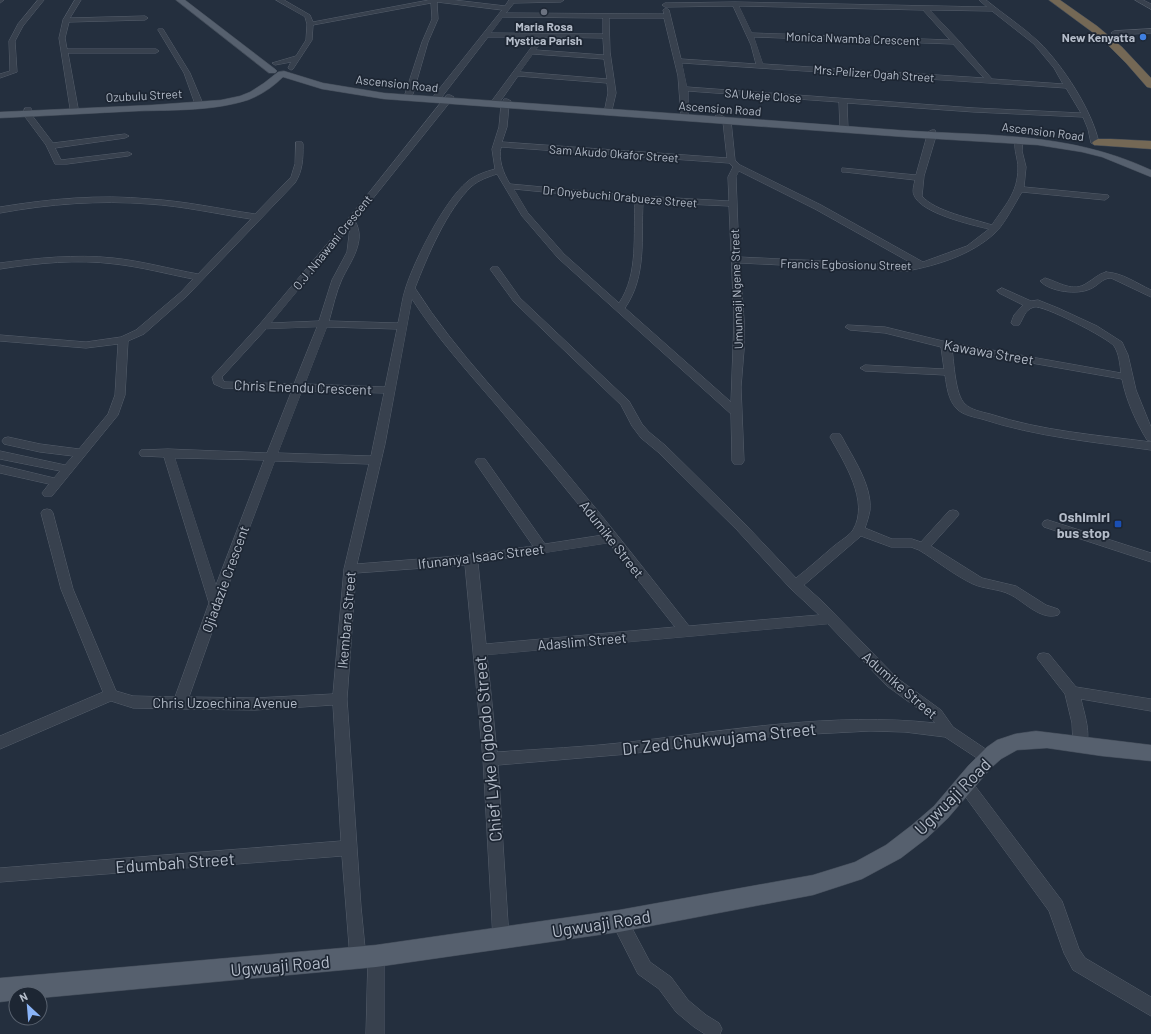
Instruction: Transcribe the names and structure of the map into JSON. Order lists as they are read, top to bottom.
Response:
{
  "streets": {
    "main road": ["Ascension Road", "Ozubulu Street", "Ugwuaji Road"],
    "street": [
      "Monica Nwamba Crescent",
      "Mrs.Pelizer Ogah Street",
      "SA Ukeje Close",
      "Sam Akudo Okafor Street",
      "Dr Onyebuchi Orabueze Street",
      "O.J .Nnawani Crescent",
      "Francis Egbosionu Street",
      "Umunnaji Ngene Street",
      "Kawawa Street",
      "Chris Enendu Crescent",
      "Adumike Street",
      "Ifunanya Isaac Street",
      "Ojiadazie Crescent",
      "Ikembara Street",
      "Adaslim Street",
      "Chris Uzoechina Avenue",
      "Dr Zed Chukwujama Street",
      "Chief Lyke Ogbodo Street",
      "Edumbah Street"
    ]
  },
  "crossings": [
    ["Ascension Road", "Ozubulu Street"],
    ["Ascension Road", "O.J .Nnawani Crescent"],
    ["Ascension Road", "Francis Egbosionu Street"],
    ["Ascension Road", "Umunnaji Ngene Street"],
    ["Sam Akudo Okafor Street", "Umunnaji Ngene Street"],
    ["Dr Onyebuchi Orabueze Street", "Umunnaji Ngene Street"],
    ["O.J .Nnawani Crescent", "Chris Enendu Crescent"],
    ["O.J .Nnawani Crescent", "Ojiadazie Crescent"],
    ["Francis Egbosionu Street", "Umunnaji Ngene Street"],
    ["Chris Enendu Crescent", "Ojiadazie Crescent"],
    ["Chris Enendu Crescent", "Ikembara Street"],
    ["Adumike Street", "Ifunanya Isaac Street"],
    ["Adumike Street", "Ikembara Street"],
    ["Adumike Street", "Adaslim Street"],
    ["Adumike Street", "Dr Zed Chukwujama Street"],
    ["Adumike Street", "Ugwuaji Road"],
    ["Ifunanya Isaac Street", "Ikembara Street"],
    ["Ifunanya Isaac Street", "Chief Lyke Ogbodo Street"],
    ["Ojiadazie Crescent", "Chris Uzoechina Avenue"],
    ["Ikembara Street", "Chris Uzoechina Avenue"],
    ["Ikembara Street", "Ugwuaji Road"],
    ["Ikembara Street", "Edumbah Street"],
    ["Adaslim Street", "Chief Lyke Ogbodo Street"],
    ["Dr Zed Chukwujama Street", "Chief Lyke Ogbodo Street"],
    ["Chief Lyke Ogbodo Street", "Ugwuaji Road"]
  ],
  "places": {
    "other": ["Maria Rosa Mystica Parish", "New Kenyatta"],
    "transit": ["Oshimiri bus stop"]
  },
  "north": "top left"
}
